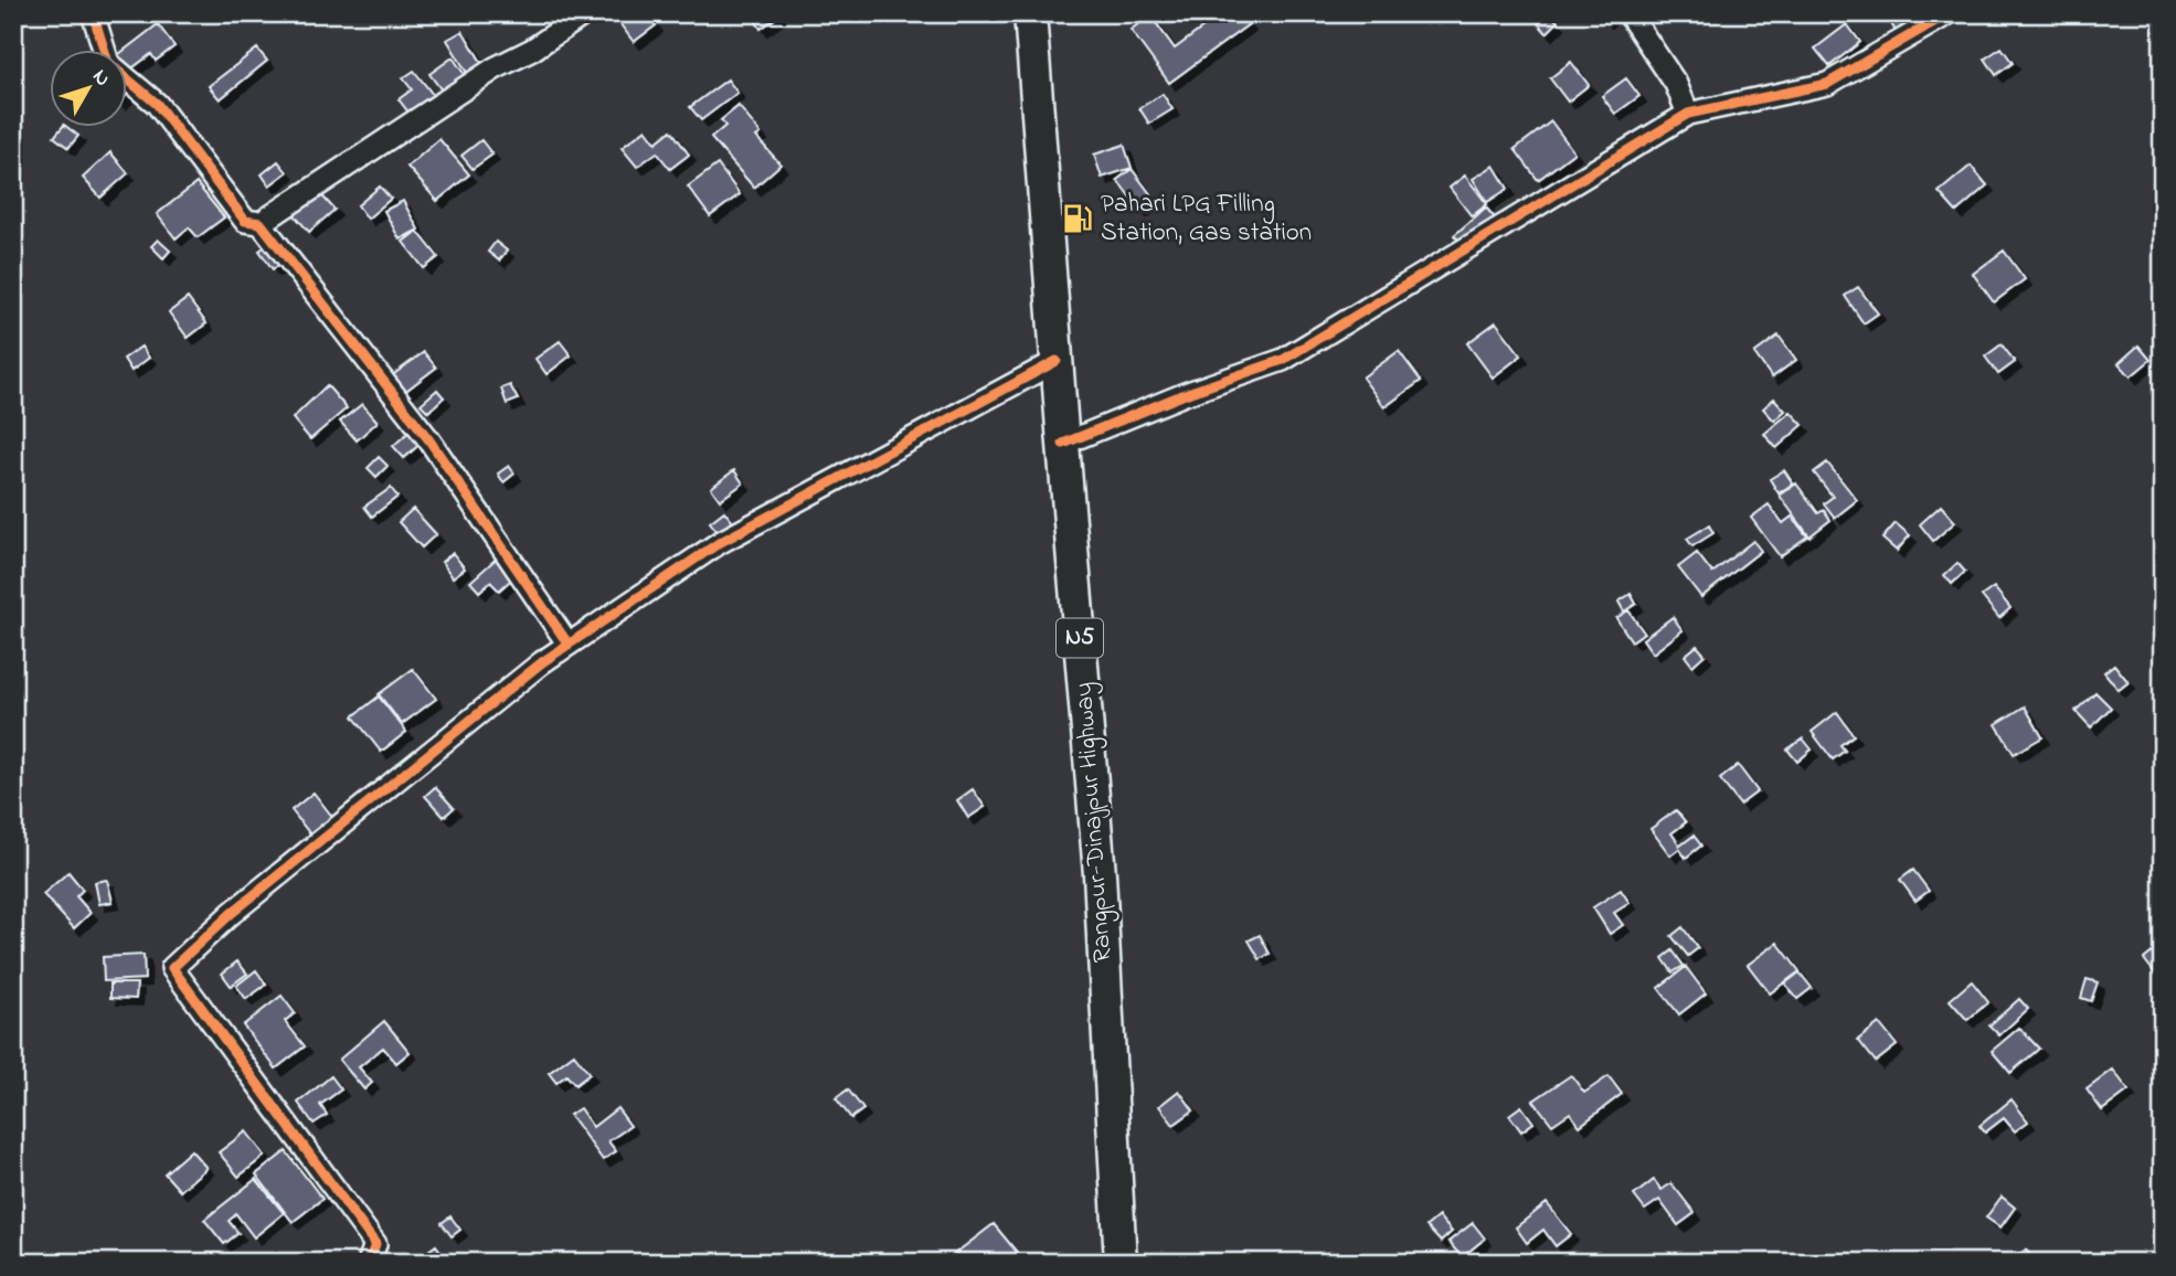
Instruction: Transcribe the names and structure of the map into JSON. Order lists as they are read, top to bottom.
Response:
{
  "streets": {
    "highway": ["N5", "Rangpur-Dinajpur Highway"]
  },
  "places": {
    "fuel station": ["Pahari LPG Filling Station, Gas station"]
  },
  "north": "top right"
}
